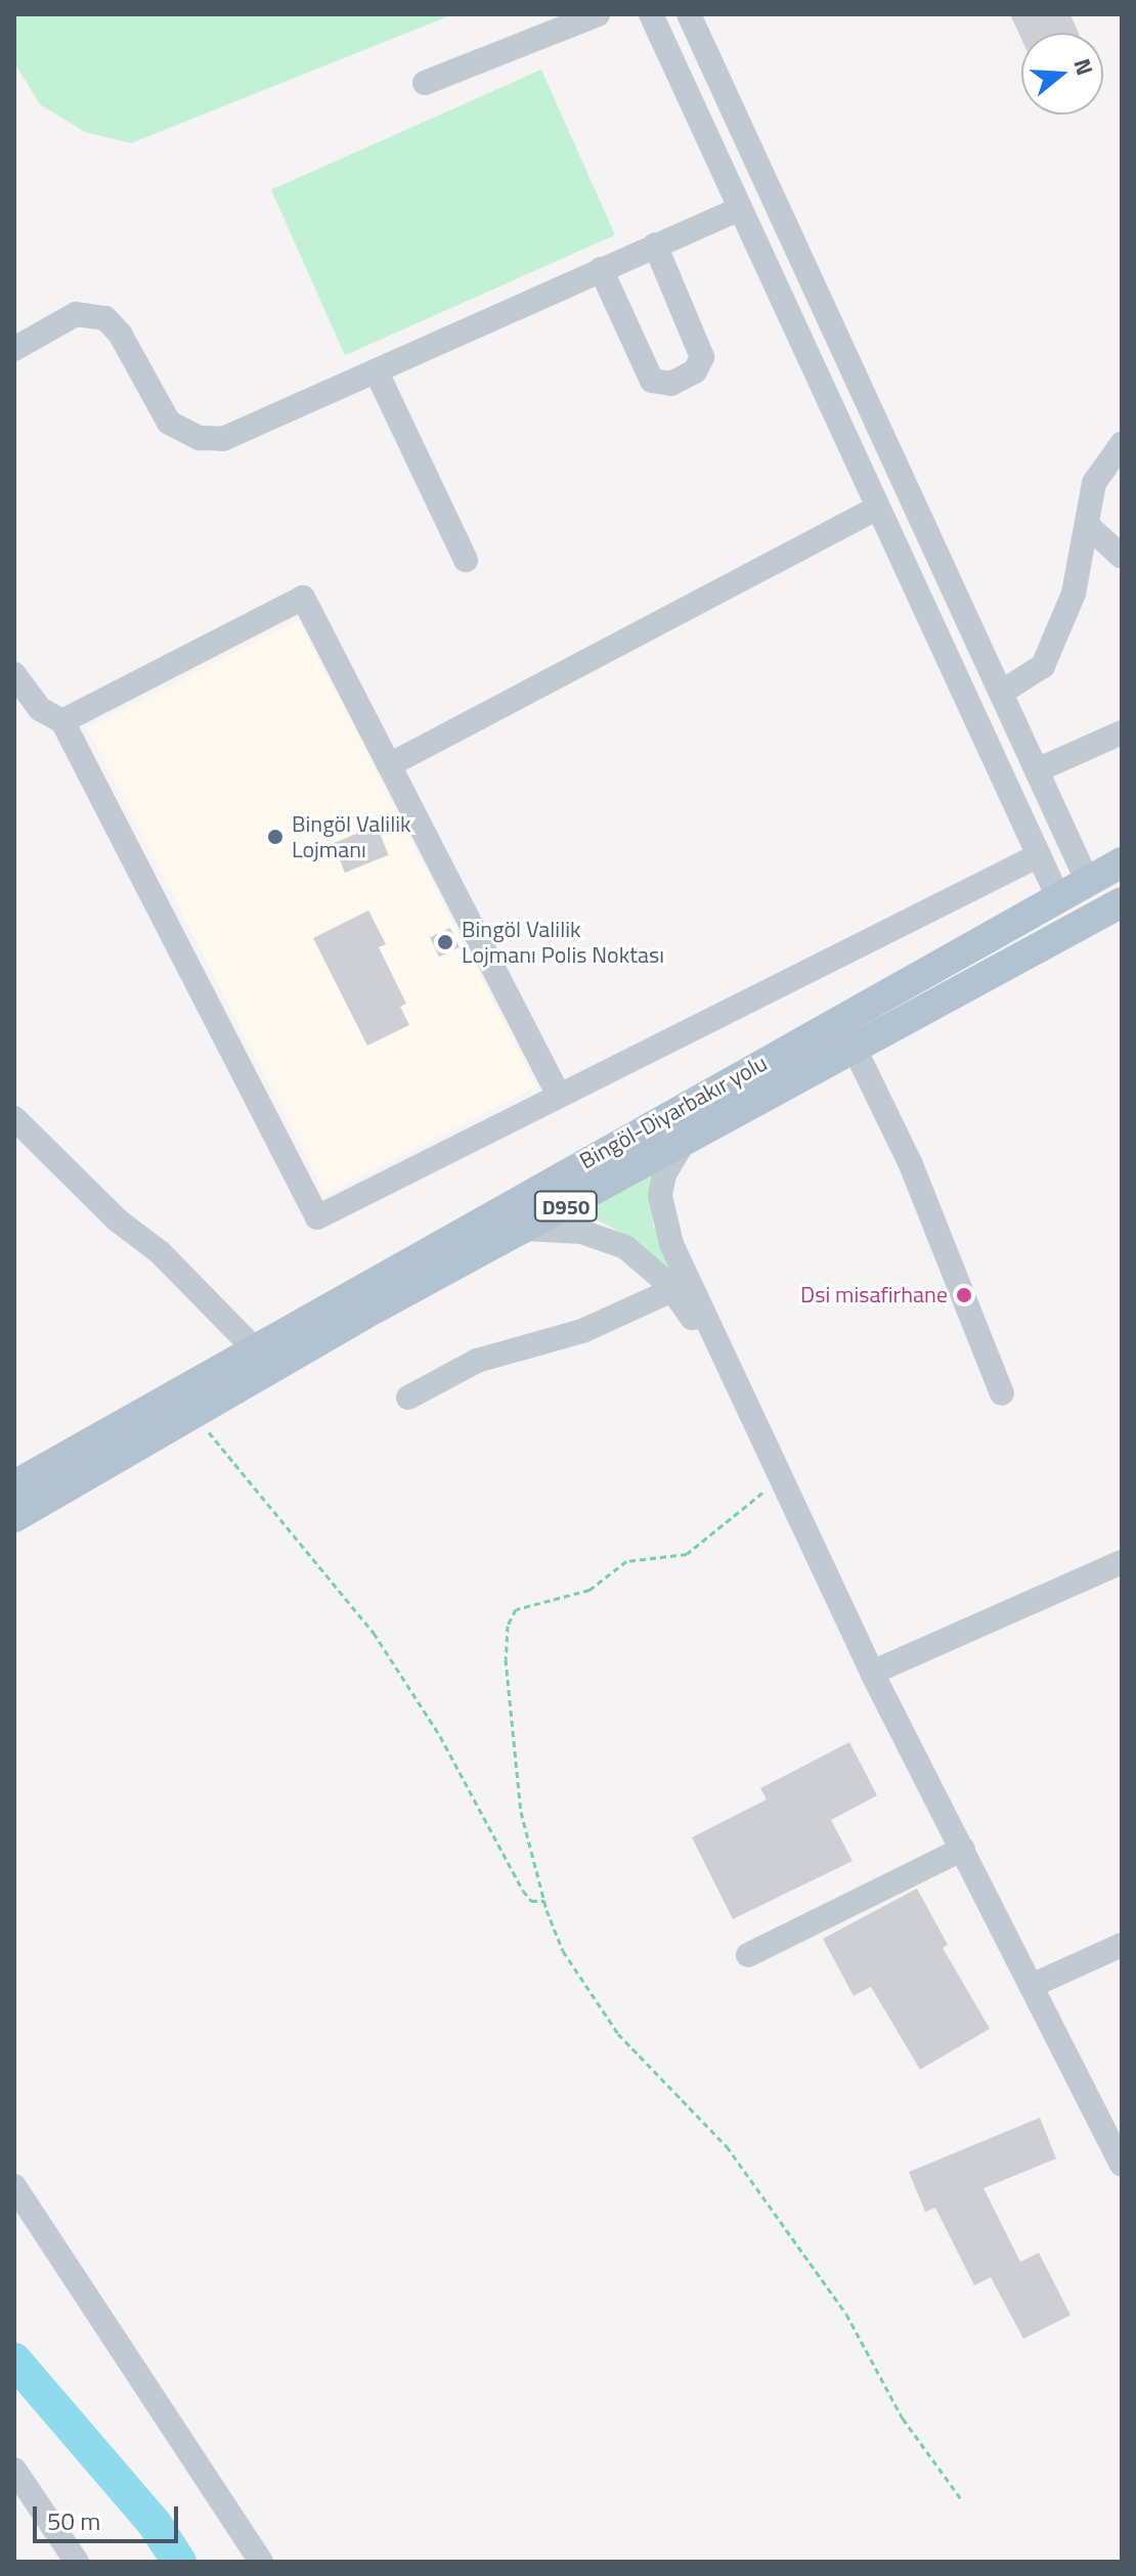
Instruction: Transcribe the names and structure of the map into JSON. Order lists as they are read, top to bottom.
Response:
{
  "streets": {
    "main road": ["Bingöl-Diyarbakır yolu", "D950"]
  },
  "places": ["Bingöl Valilik Lojmanı", "Bingöl Valilik Lojmanı Polis Noktası", "Dsi misafirhane"],
  "scale_bar": "50 m",
  "north": "right"
}
